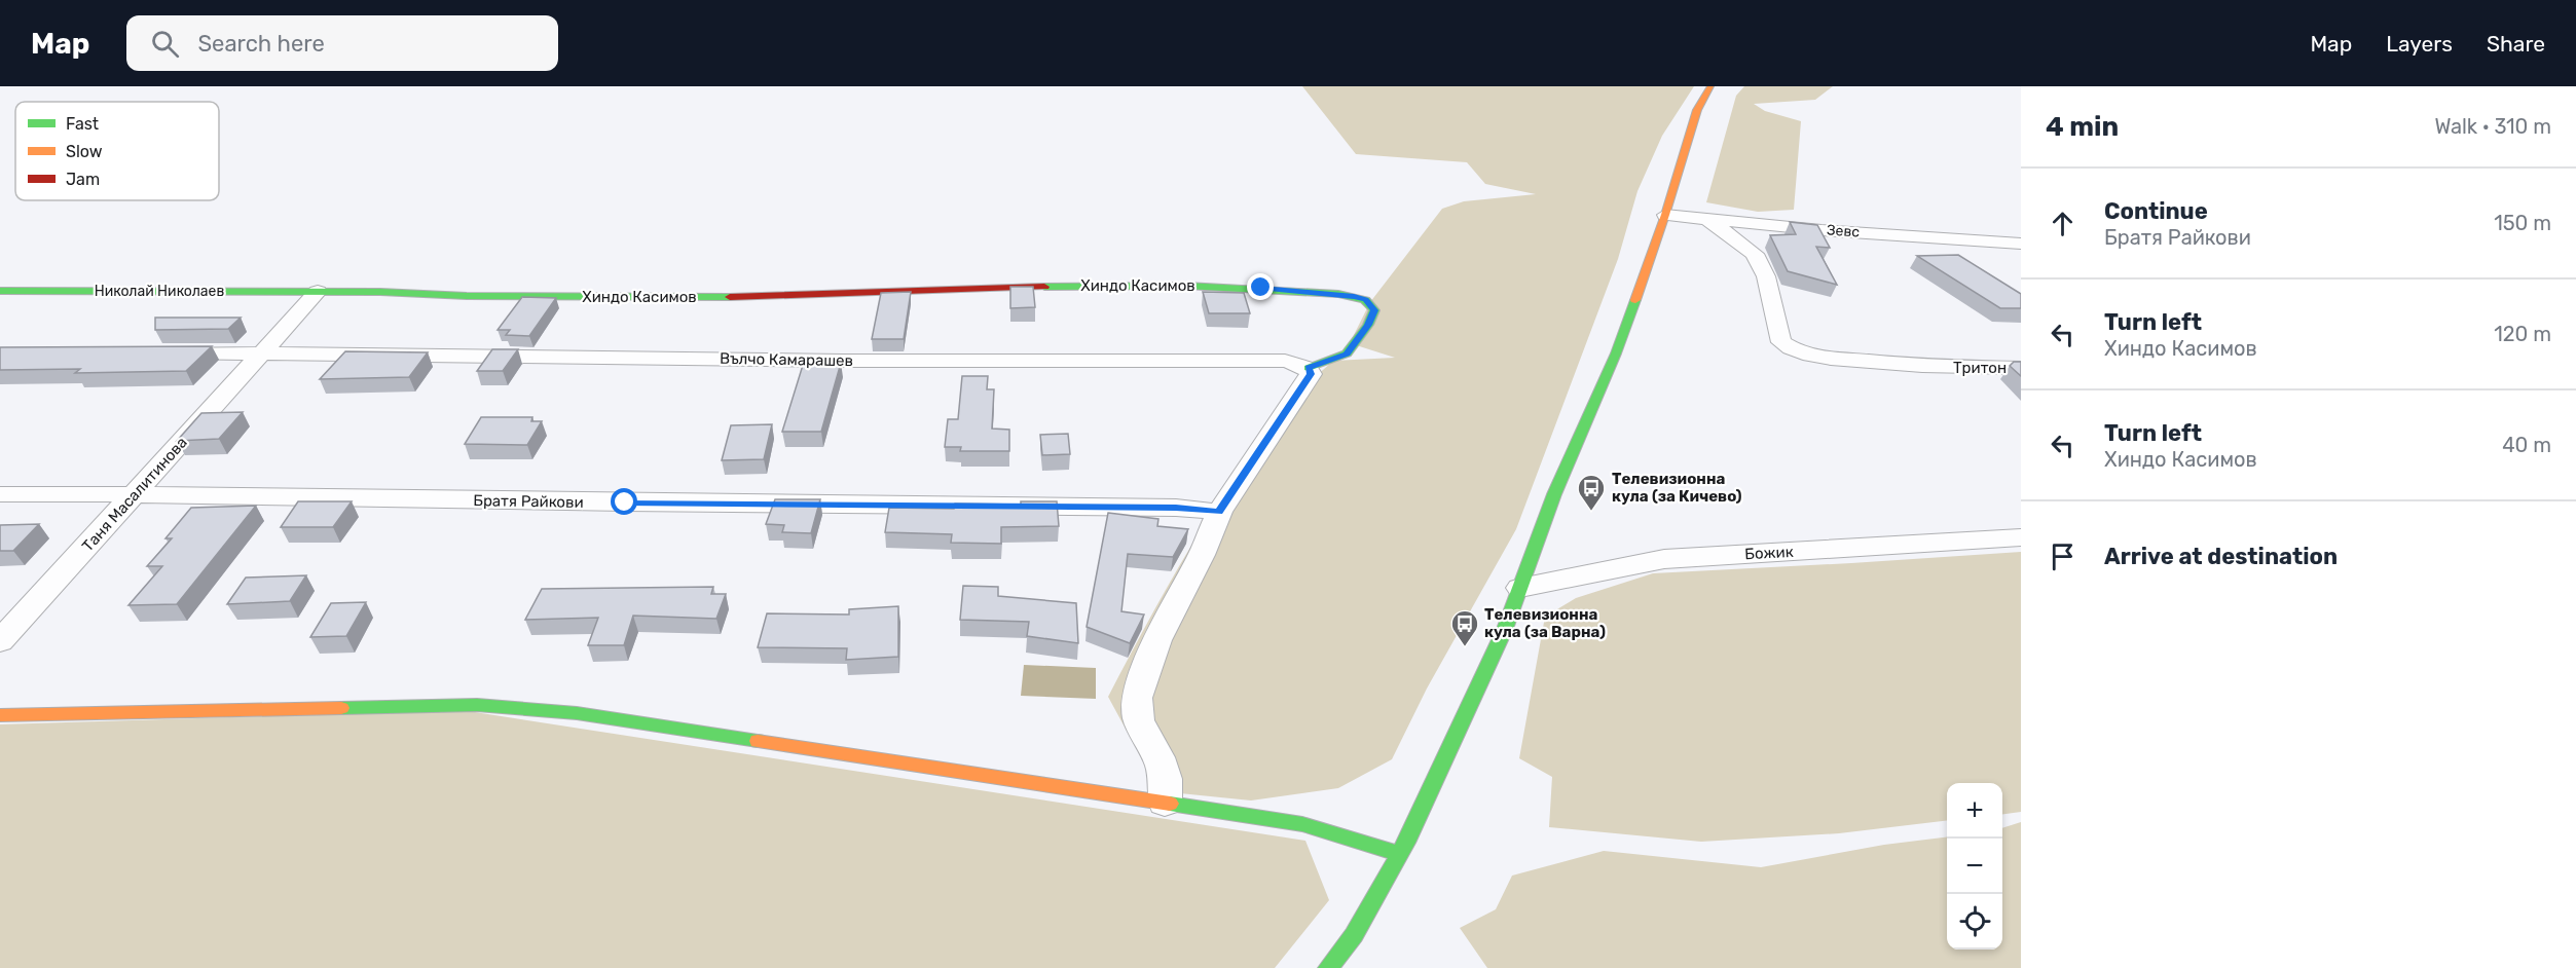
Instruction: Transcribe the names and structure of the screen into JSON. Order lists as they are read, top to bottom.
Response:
{
  "streets": {
    "street": [
      "Зевс",
      "Хиндо Касимов",
      "Николай Николаев",
      "Вълчо Камарашев",
      "Тритон",
      "Таня Масалитинова",
      "Братя Райкови",
      "Божик"
    ]
  },
  "crossings": [
    ["Зевс", "Тритон"],
    ["Хиндо Касимов", "Николай Николаев"],
    ["Хиндо Касимов", "Вълчо Камарашев"],
    ["Хиндо Касимов", "Таня Масалитинова"],
    ["Николай Николаев", "Таня Масалитинова"],
    ["Вълчо Камарашев", "Таня Масалитинова"],
    ["Таня Масалитинова", "Братя Райкови"]
  ],
  "places": {
    "bus stop": ["Телевизионна кула (за Кичево)", "Телевизионна кула (за Варна)"]
  },
  "legend": ["Fast", "Slow", "Jam"],
  "page": {
    "header": "Map",
    "search": "Search here",
    "nav": ["Map", "Layers", "Share"],
    "heading": ["4 min", "Walk · 310 m"],
    "list": [
      ["Continue", "Братя Райкови", "150 m"],
      ["Turn left", "Хиндо Касимов", "120 m"],
      ["Turn left", "Хиндо Касимов", "40 m"],
      "Arrive at destination"
    ],
    "map_buttons": ["+", "−"]
  }
}
